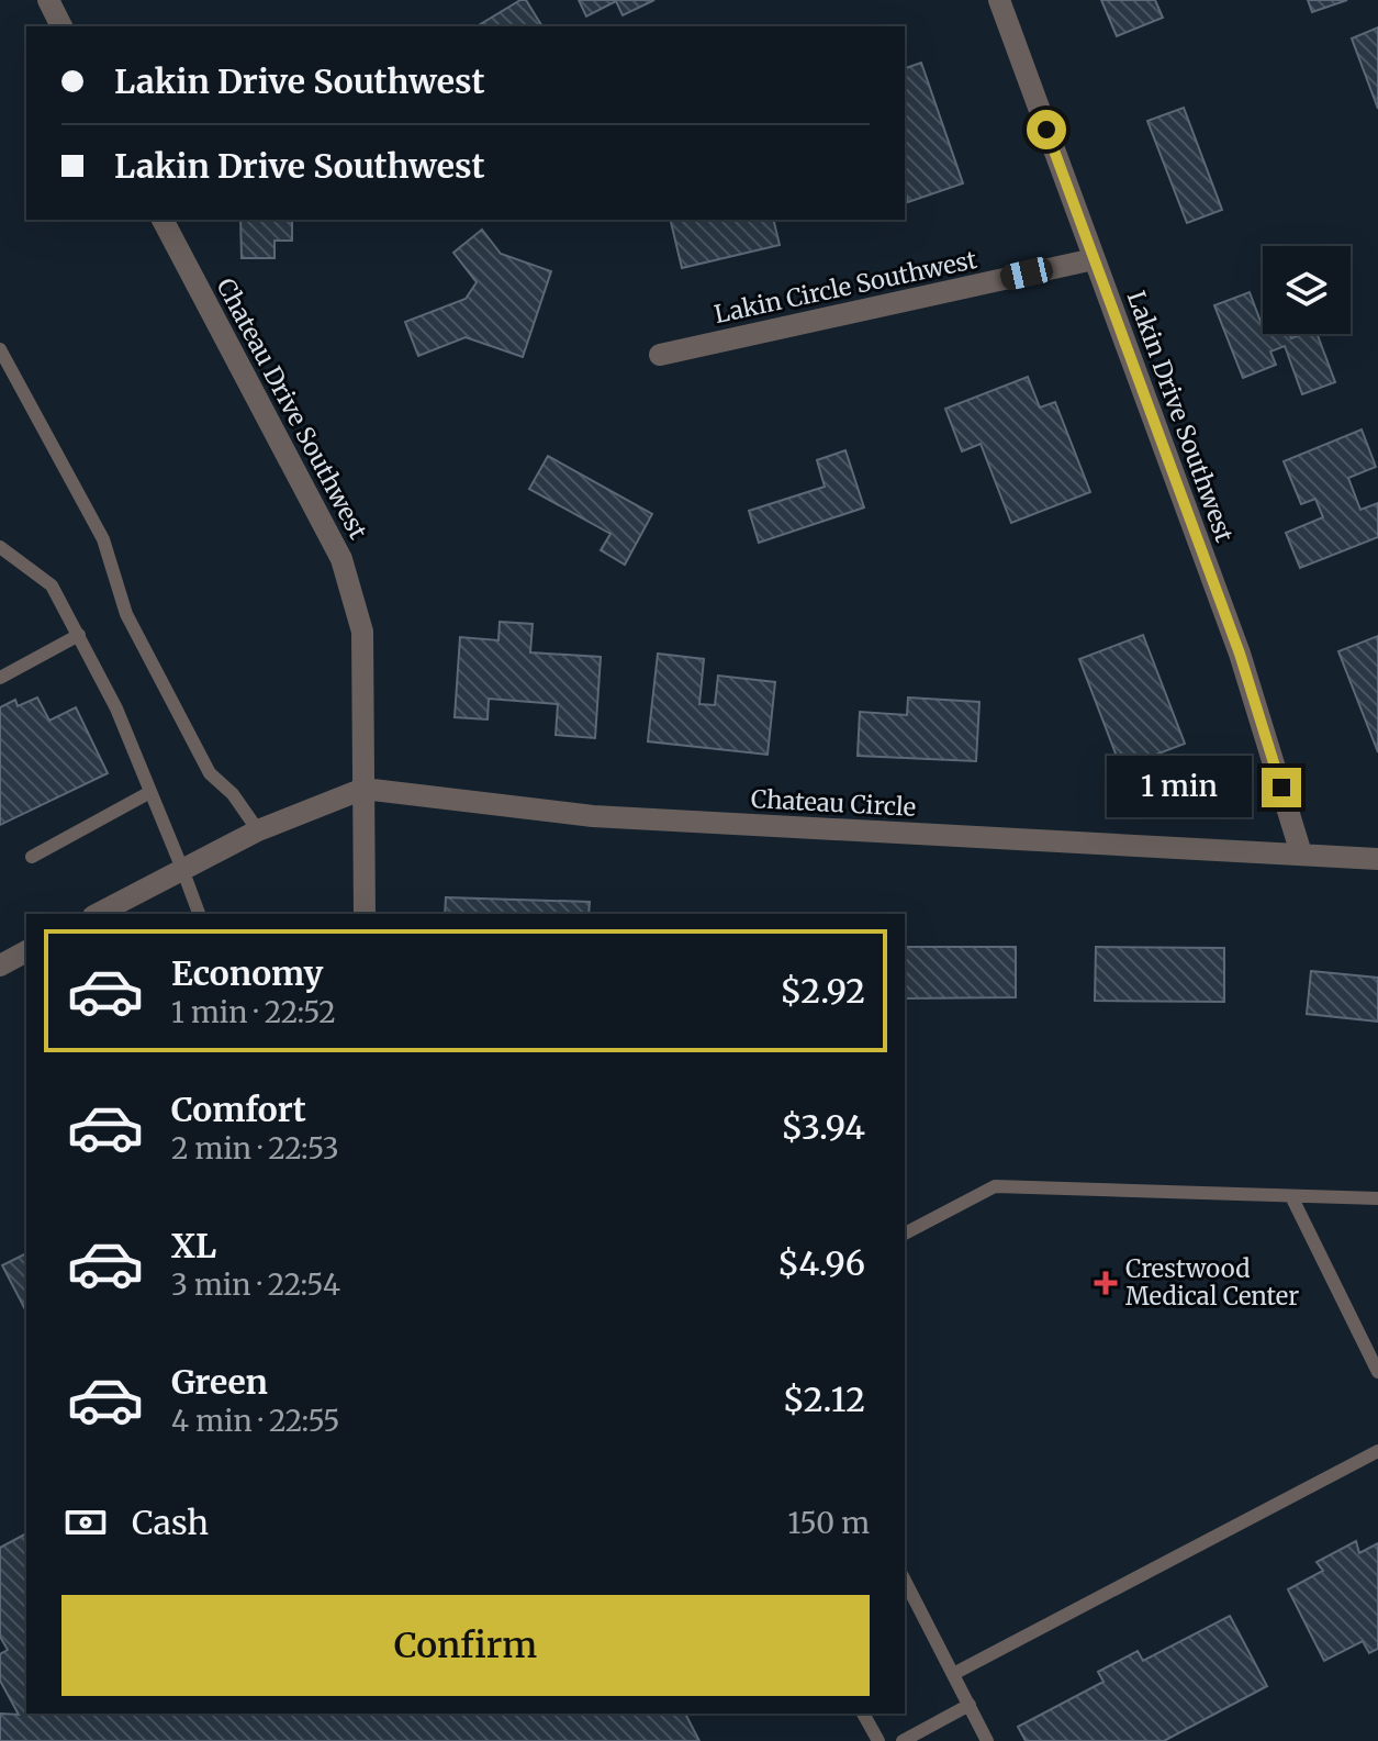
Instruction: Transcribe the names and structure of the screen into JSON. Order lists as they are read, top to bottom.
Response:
{
  "streets": {
    "street": [
      "Lakin Circle Southwest",
      "Chateau Drive Southwest",
      "Lakin Drive Southwest",
      "Chateau Circle"
    ]
  },
  "crossings": [
    ["Lakin Circle Southwest", "Lakin Drive Southwest"],
    ["Chateau Drive Southwest", "Chateau Circle"],
    ["Lakin Drive Southwest", "Chateau Circle"]
  ],
  "places": {
    "health": ["Crestwood Medical Center"]
  },
  "page": {
    "banner": ["Lakin Drive Southwest", "Lakin Drive Southwest"],
    "bubble": "1 min",
    "list": [
      {
        "name": "Economy",
        "note": "1 min · 22:52",
        "value": "$2.92"
      },
      {
        "name": "Comfort",
        "note": "2 min · 22:53",
        "value": "$3.94"
      },
      {
        "name": "XL",
        "note": "3 min · 22:54",
        "value": "$4.96"
      },
      {
        "name": "Green",
        "note": "4 min · 22:55",
        "value": "$2.12"
      }
    ],
    "pay": ["Cash", "150 m"],
    "buttons": "Confirm"
  }
}
